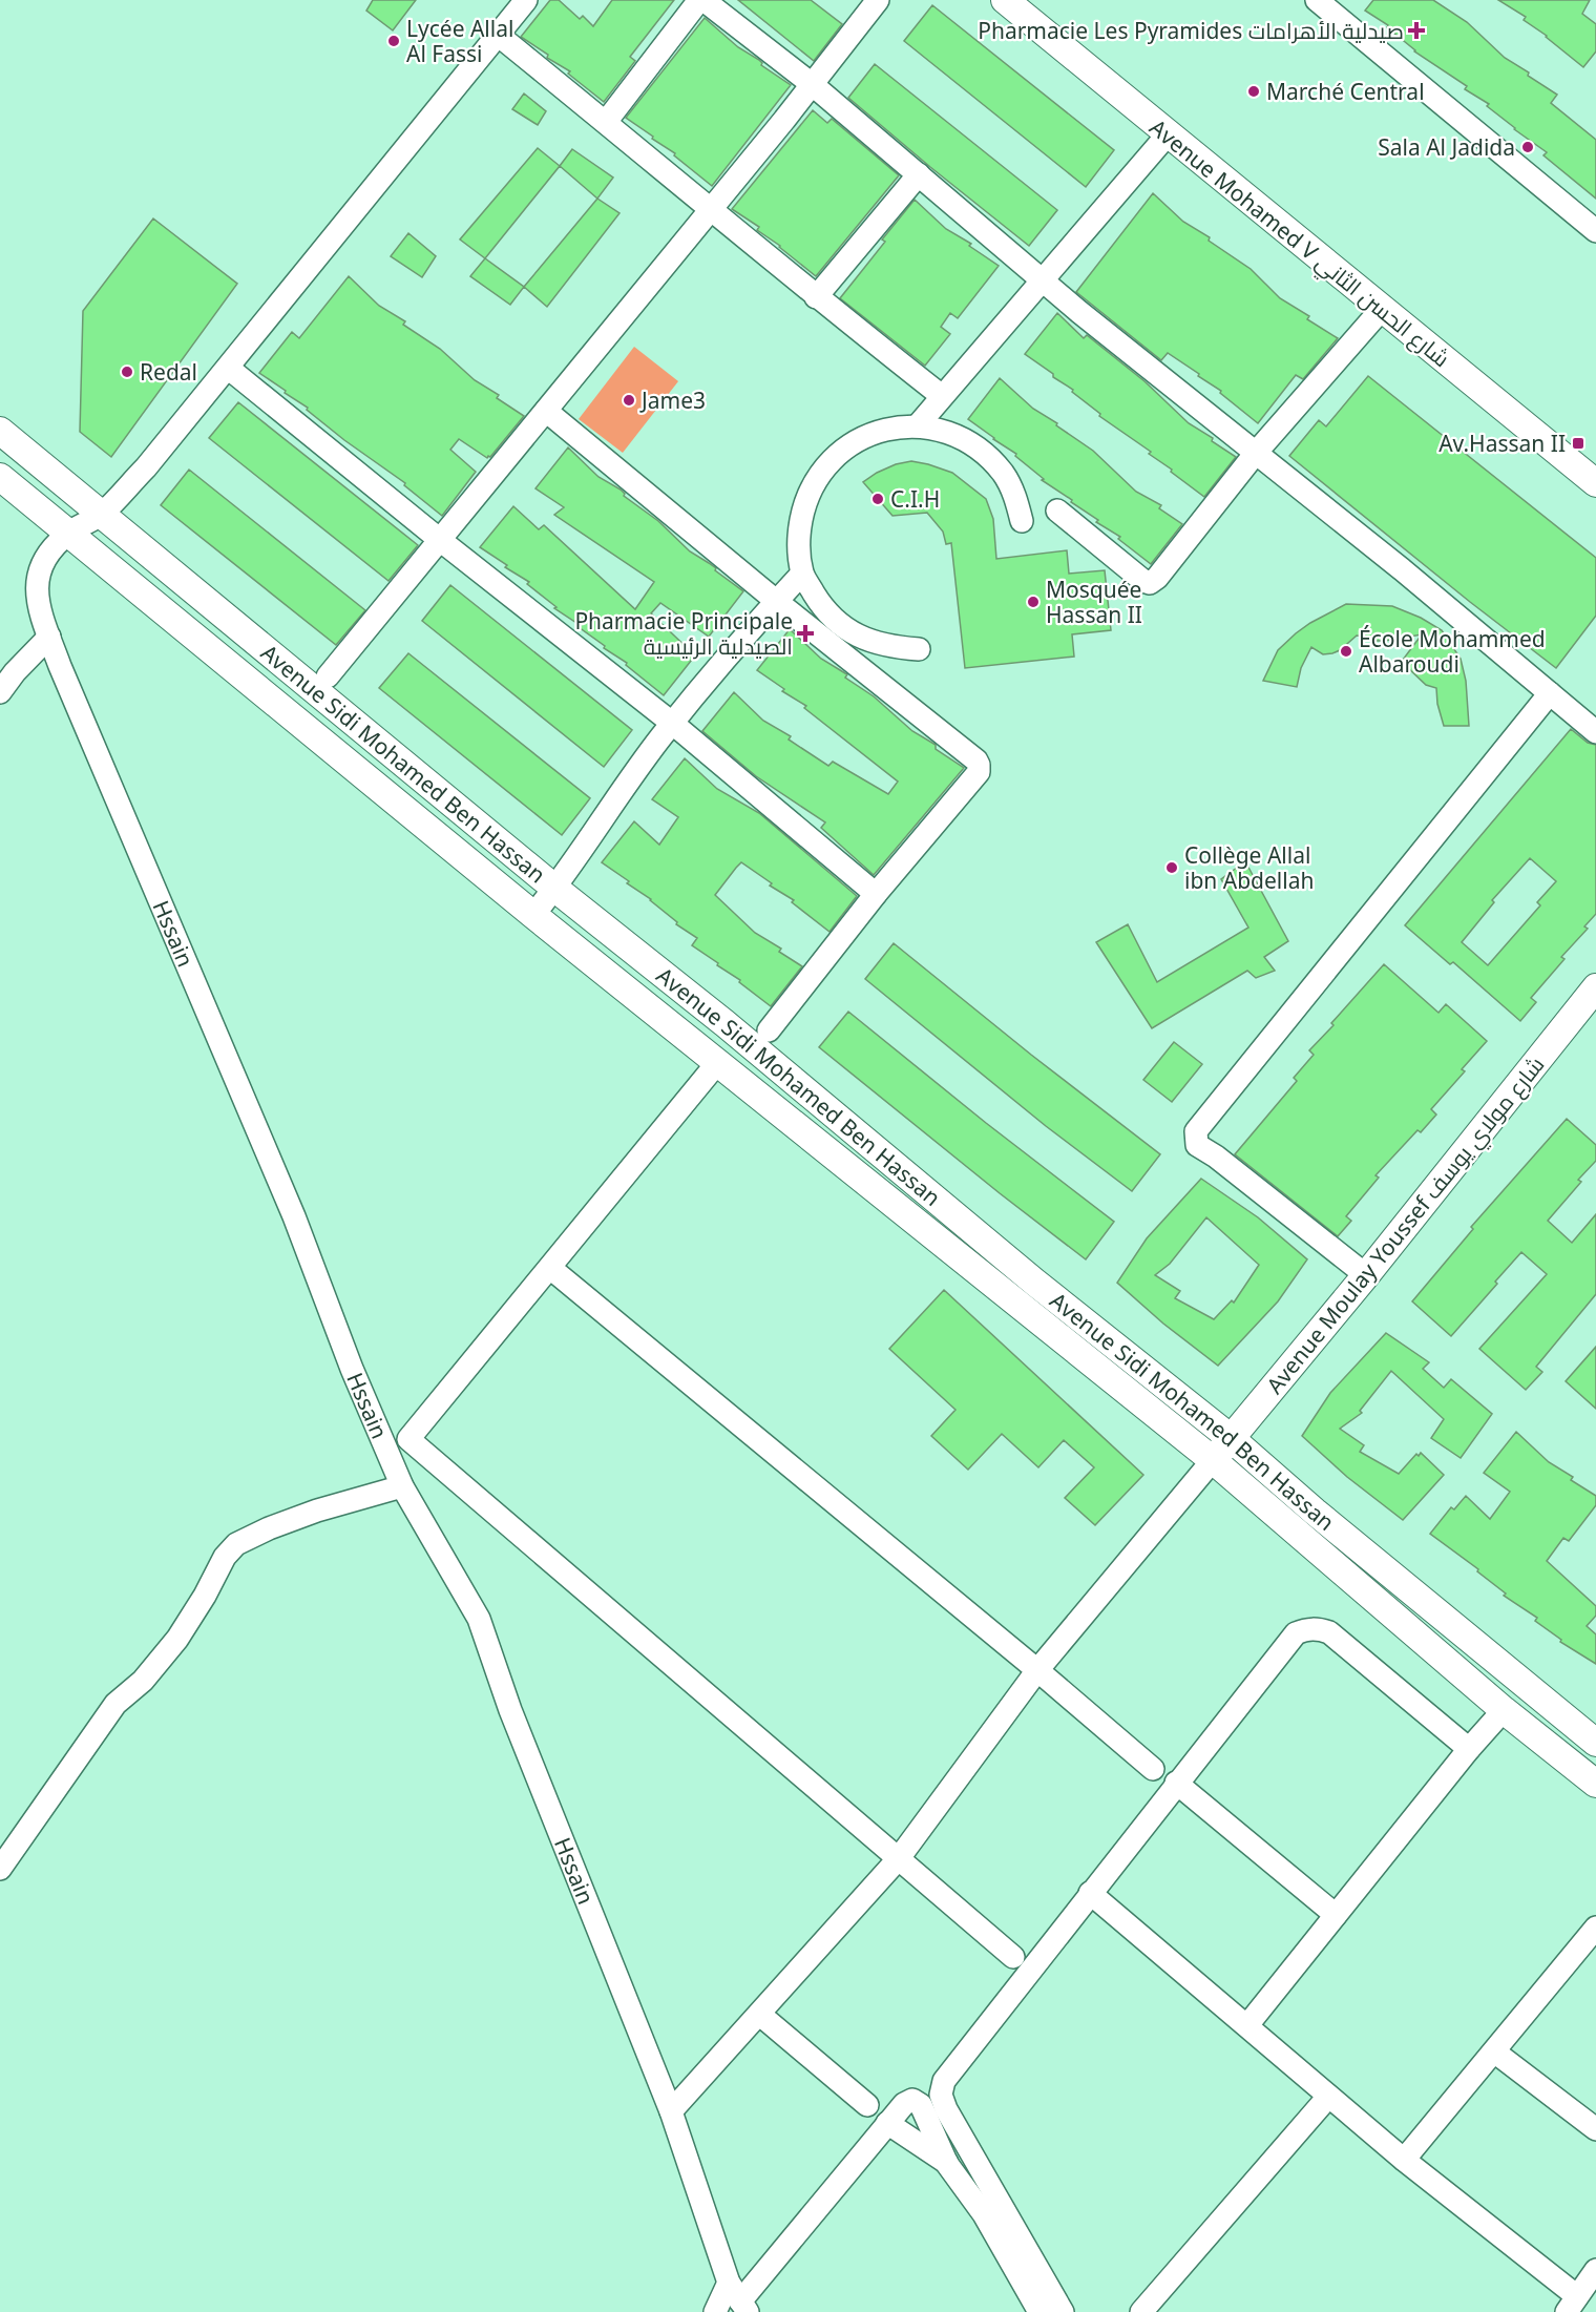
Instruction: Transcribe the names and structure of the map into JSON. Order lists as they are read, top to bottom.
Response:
{
  "streets": {
    "street": [
      "Avenue Mohamed V شارع الحسن الثاني",
      "Avenue Sidi Mohamed Ben Hassan",
      "Hssain",
      "Avenue Moulay Youssef شارع مولاي يوسف"
    ]
  },
  "crossings": [
    ["Avenue Sidi Mohamed Ben Hassan", "Hssain"],
    ["Avenue Sidi Mohamed Ben Hassan", "Avenue Moulay Youssef شارع مولاي يوسف"]
  ],
  "places": {
    "health": ["Pharmacie Les Pyramides صيدلية الأهرامات", "Pharmacie Principale الصيدلية الرئيسية"],
    "other": [
      "Lycée Allal Al Fassi",
      "Marché Central",
      "Sala Al Jadida",
      "Redal",
      "Jame3",
      "C.I.H",
      "Mosquée Hassan II",
      "École Mohammed Albaroudi",
      "Collège Allal ibn Abdellah"
    ],
    "transit": ["Av.Hassan II"]
  }
}
